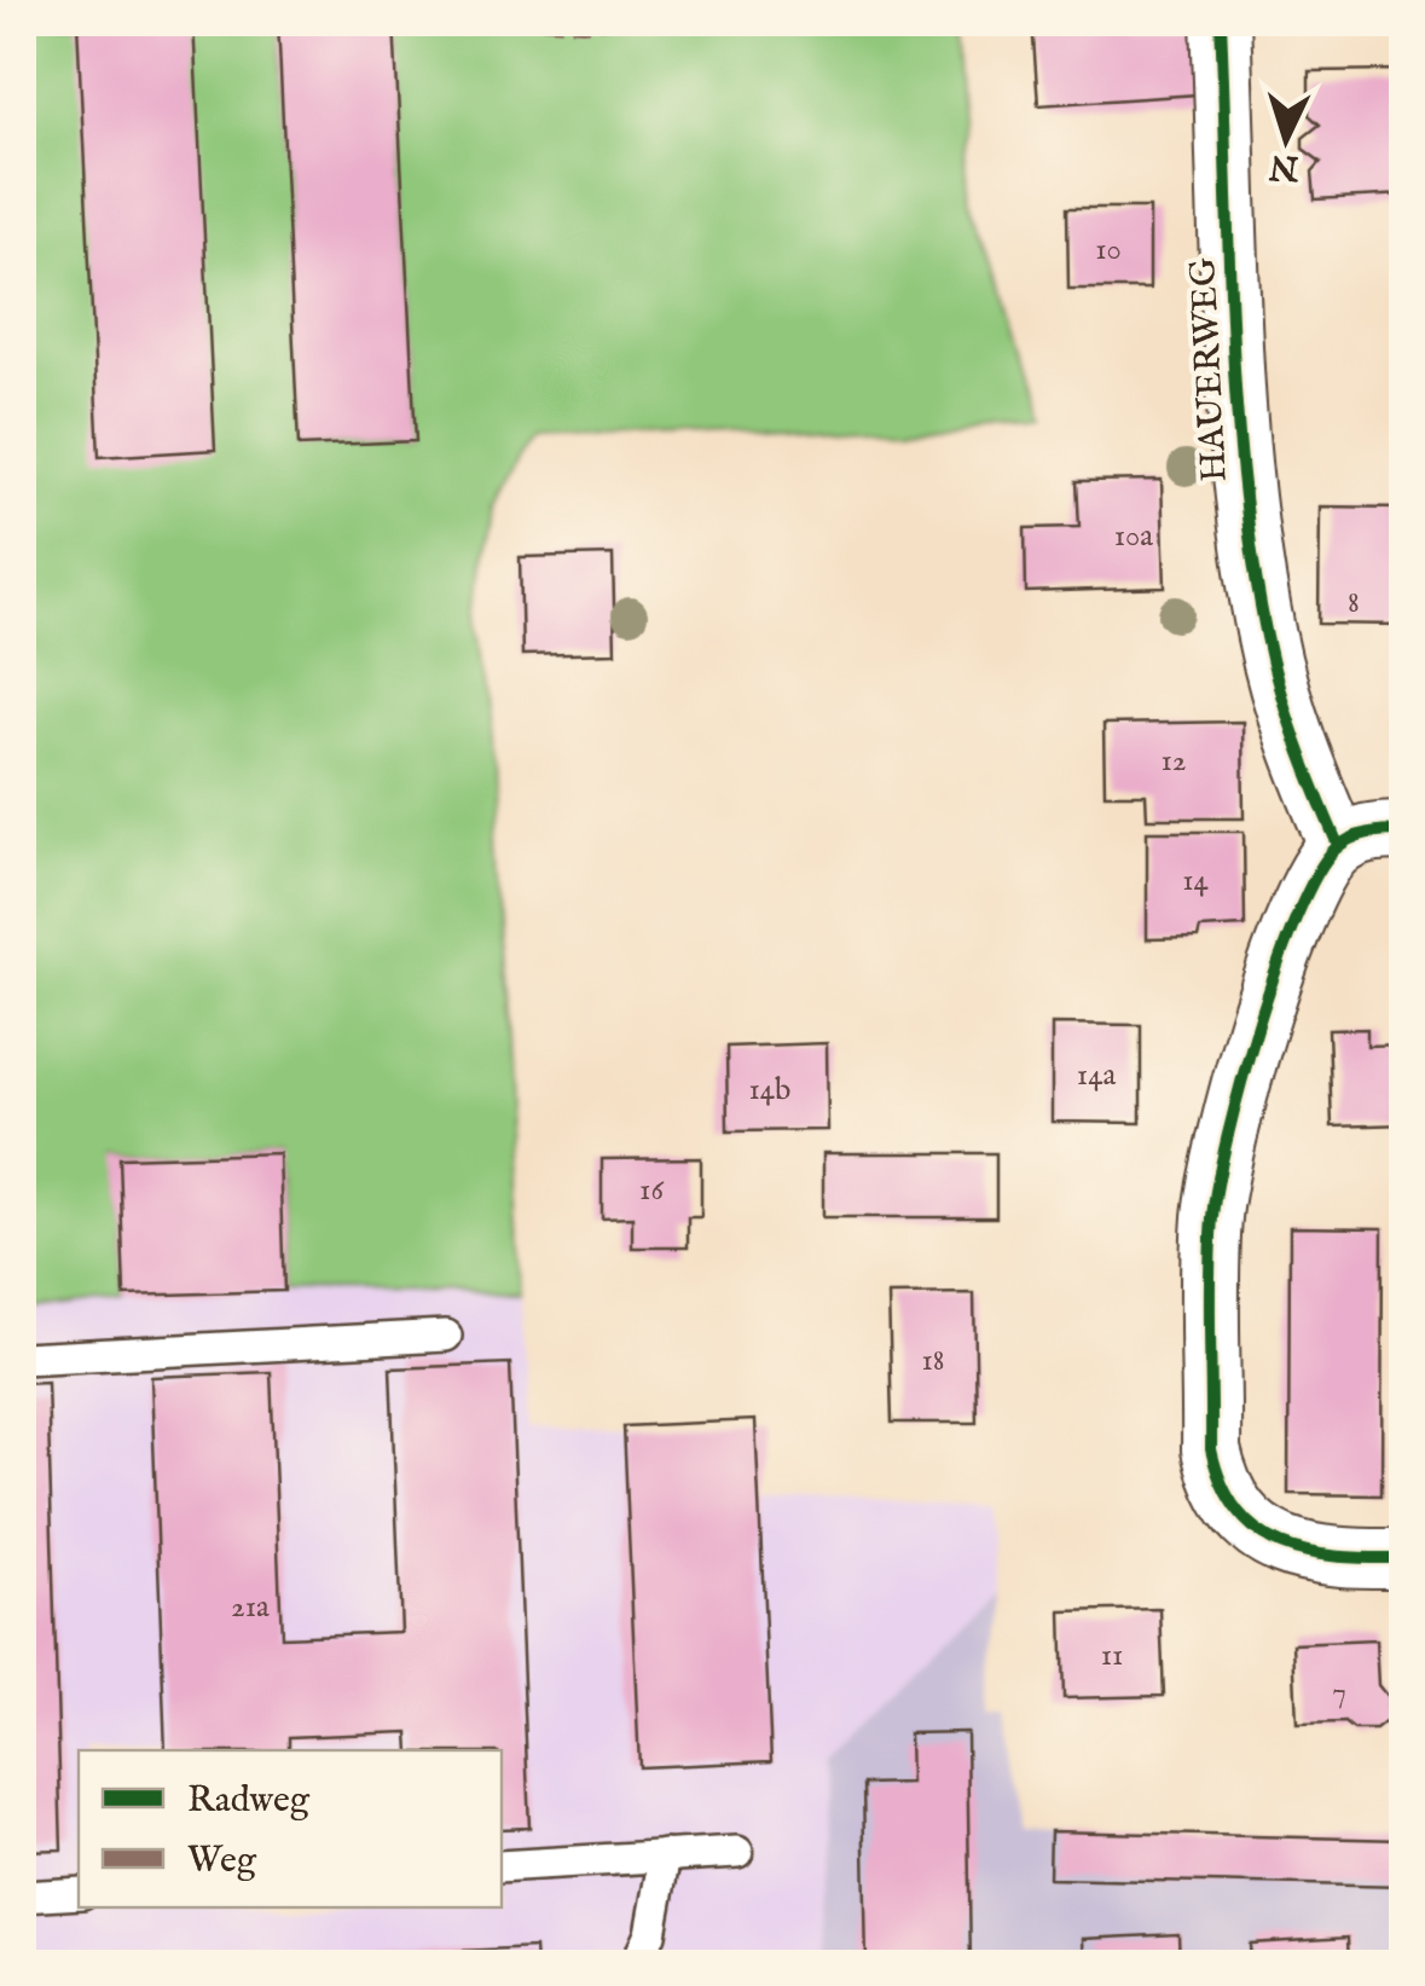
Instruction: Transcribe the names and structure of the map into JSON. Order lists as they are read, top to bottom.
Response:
{
  "streets": {
    "street": ["HAUERWEG"]
  },
  "house_numbers": [
    "10",
    "10a",
    "8",
    "12",
    "14",
    "14a",
    "14b",
    "16",
    "18",
    "21a",
    "11",
    "7"
  ],
  "legend": ["Radweg", "Weg"],
  "north": "bottom"
}
